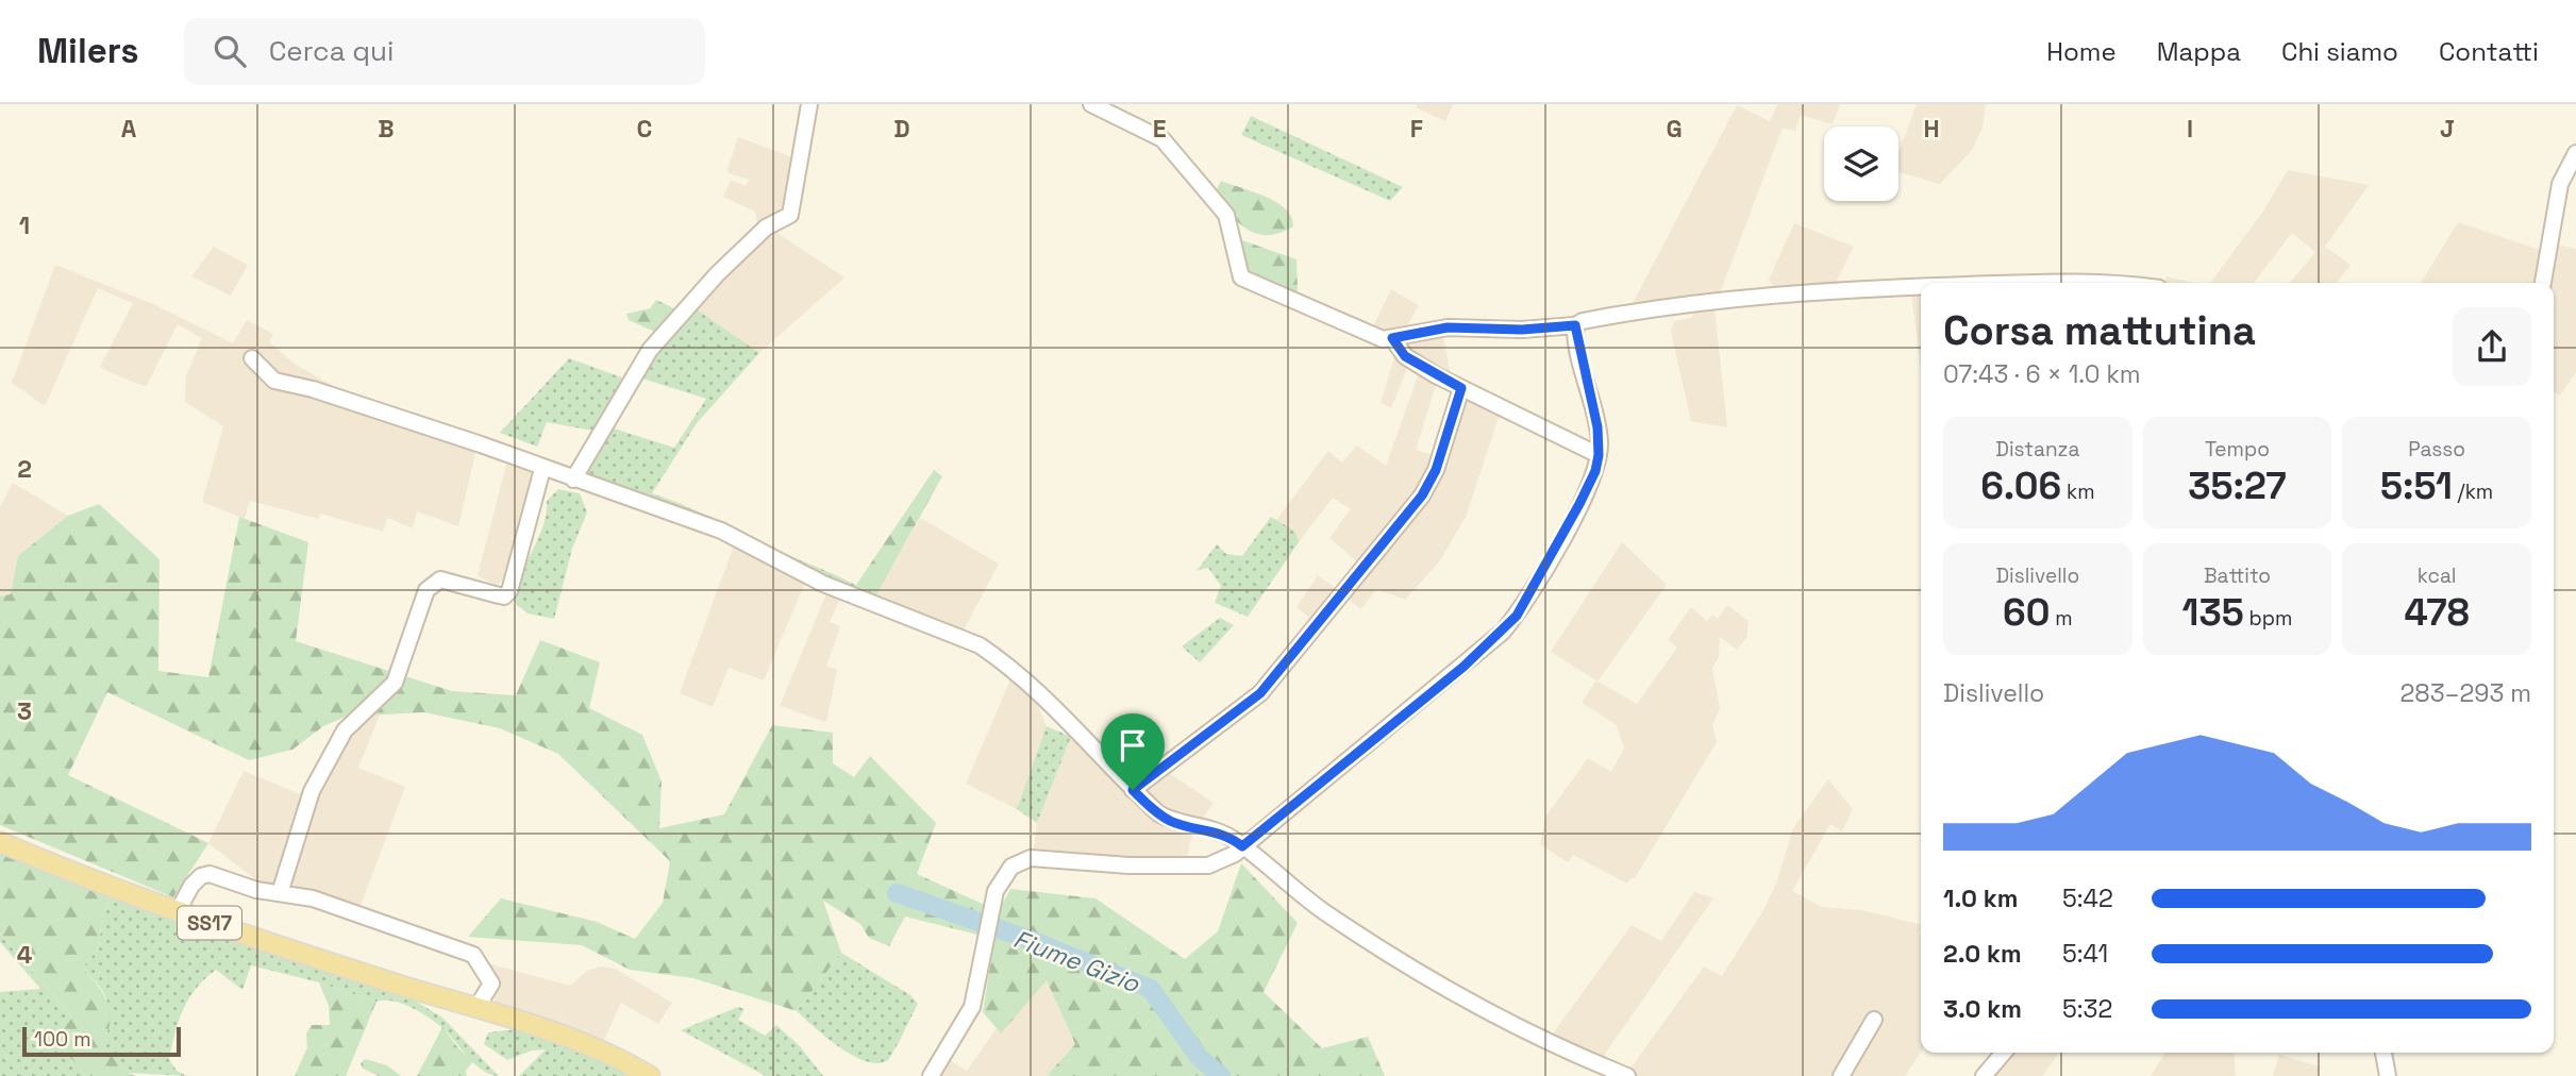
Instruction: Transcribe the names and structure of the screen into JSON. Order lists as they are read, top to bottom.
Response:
{
  "streets": {
    "main road": ["SS17"]
  },
  "water": ["Fiume Gizio"],
  "scale_bar": "100 m",
  "page": {
    "header": "Milers",
    "search": "Cerca qui",
    "nav": [
      "Home",
      "Mappa",
      "Chi siamo",
      "Contatti"
    ],
    "heading": ["Corsa mattutina", "07:43 · 6 × 1.0 km"],
    "stats": [
      ["Distanza", "6.06 km"],
      ["Tempo", "35:27"],
      ["Passo", "5:51 /km"],
      ["Dislivello", "60 m"],
      ["Battito", "135 bpm"],
      ["kcal", "478"]
    ],
    "chart": ["Dislivello", "283–293 m"],
    "list": [
      {
        "name": "1.0 km",
        "note": "5:42"
      },
      {
        "name": "2.0 km",
        "note": "5:41"
      },
      {
        "name": "3.0 km",
        "note": "5:32"
      }
    ],
    "scale": "100 m"
  },
  "grid": {
    "columns": [
      "A",
      "B",
      "C",
      "D",
      "E",
      "F",
      "G",
      "H",
      "I",
      "J"
    ],
    "rows": [
      "1",
      "2",
      "3",
      "4"
    ]
  }
}
